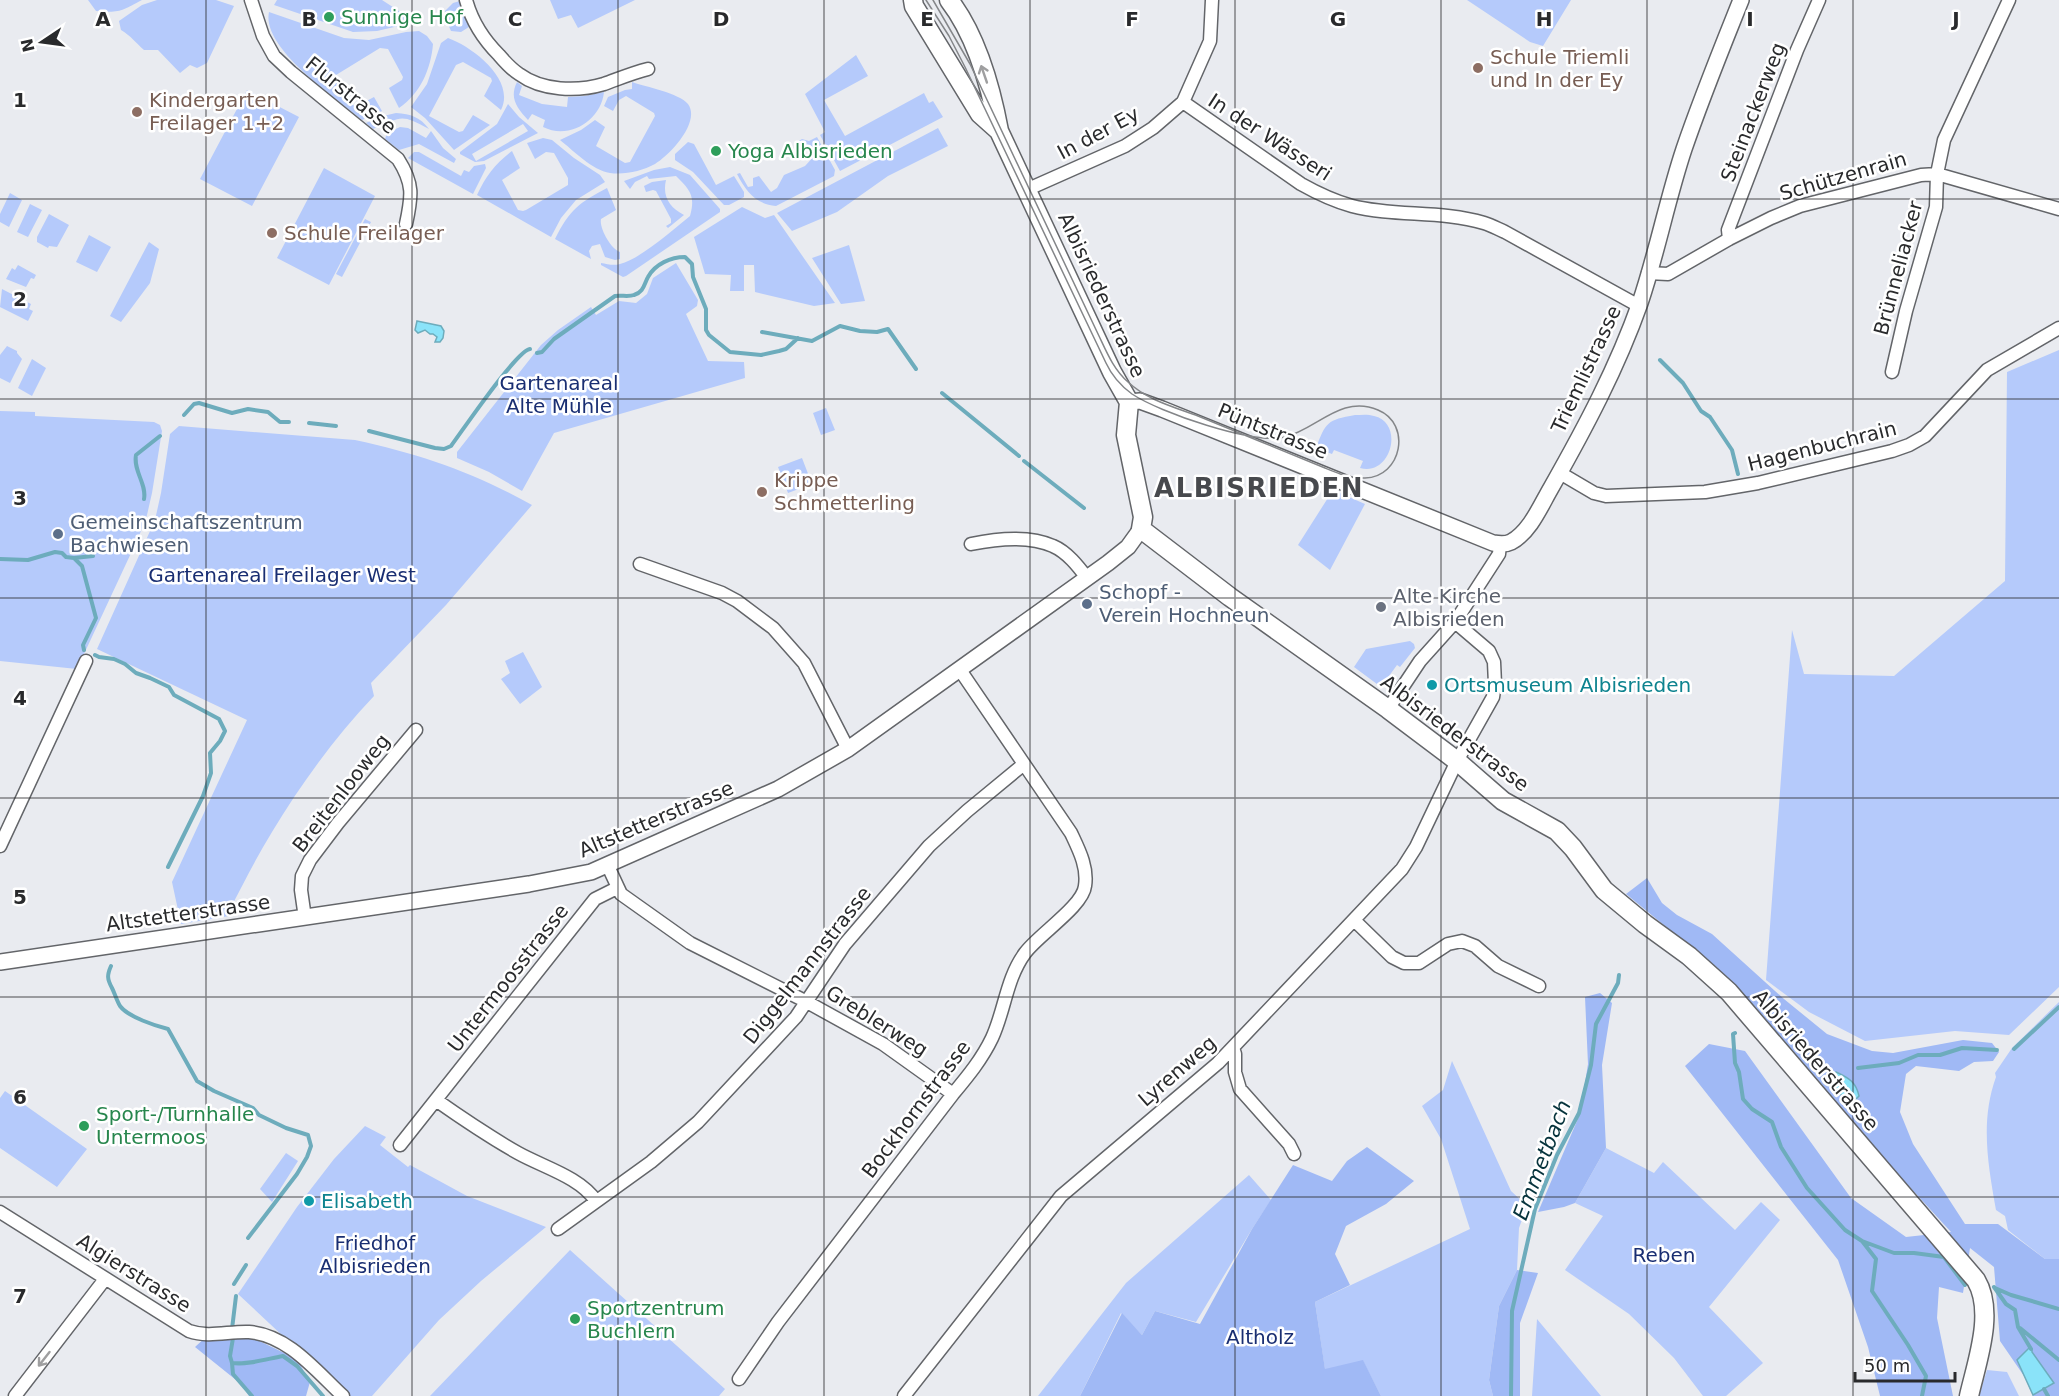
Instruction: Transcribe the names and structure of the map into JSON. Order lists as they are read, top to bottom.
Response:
{
  "streets": {
    "main road": ["Albisriederstrasse"],
    "street": [
      "Flurstrasse",
      "Steinackerweg",
      "In der Ey",
      "In der Wässeri",
      "Schützenrain",
      "Brünneliacker",
      "Triemlistrasse",
      "Püntstrasse",
      "Hagenbuchrain",
      "Breitenlooweg",
      "Altstetterstrasse",
      "Diggelmannstrasse",
      "Untermoosstrasse",
      "Greblerweg",
      "Lyrenweg",
      "Bockhornstrasse",
      "Algierstrasse"
    ]
  },
  "crossings": [
    ["Steinackerweg", "Schützenrain"],
    ["In der Ey", "In der Wässeri"],
    ["In der Ey", "Albisriederstrasse"],
    ["In der Wässeri", "Triemlistrasse"],
    ["Schützenrain", "Brünneliacker"],
    ["Schützenrain", "Triemlistrasse"],
    ["Albisriederstrasse", "Püntstrasse"],
    ["Albisriederstrasse", "Altstetterstrasse"],
    ["Albisriederstrasse", "Lyrenweg"],
    ["Triemlistrasse", "Püntstrasse"],
    ["Triemlistrasse", "Hagenbuchrain"],
    ["Breitenlooweg", "Altstetterstrasse"],
    ["Altstetterstrasse", "Greblerweg"],
    ["Altstetterstrasse", "Bockhornstrasse"],
    ["Diggelmannstrasse", "Greblerweg"],
    ["Diggelmannstrasse", "Bockhornstrasse"],
    ["Untermoosstrasse", "Greblerweg"],
    ["Greblerweg", "Bockhornstrasse"]
  ],
  "districts": ["ALBISRIEDEN"],
  "water": ["Emmetbach"],
  "parks": [
    "Gartenareal Alte Mühle",
    "Gartenareal Freilager West",
    "Friedhof Albisrieden",
    "Reben",
    "Altholz"
  ],
  "places": [
    "Sunnige Hof",
    "Schule Triemli und In der Ey",
    "Kindergarten Freilager 1+2",
    "Yoga Albisrieden",
    "Schule Freilager",
    "Krippe Schmetterling",
    "Gemeinschaftszentrum Bachwiesen",
    "Schopf - Verein Hochneun",
    "Alte Kirche Albisrieden",
    "Ortsmuseum Albisrieden",
    "Sport-/Turnhalle Untermoos",
    "Elisabeth",
    "Sportzentrum Buchlern"
  ],
  "scale_bar": "50 m",
  "north": "left",
  "grid": {
    "columns": [
      "A",
      "B",
      "C",
      "D",
      "E",
      "F",
      "G",
      "H",
      "I",
      "J"
    ],
    "rows": [
      "1",
      "2",
      "3",
      "4",
      "5",
      "6",
      "7"
    ]
  }
}
